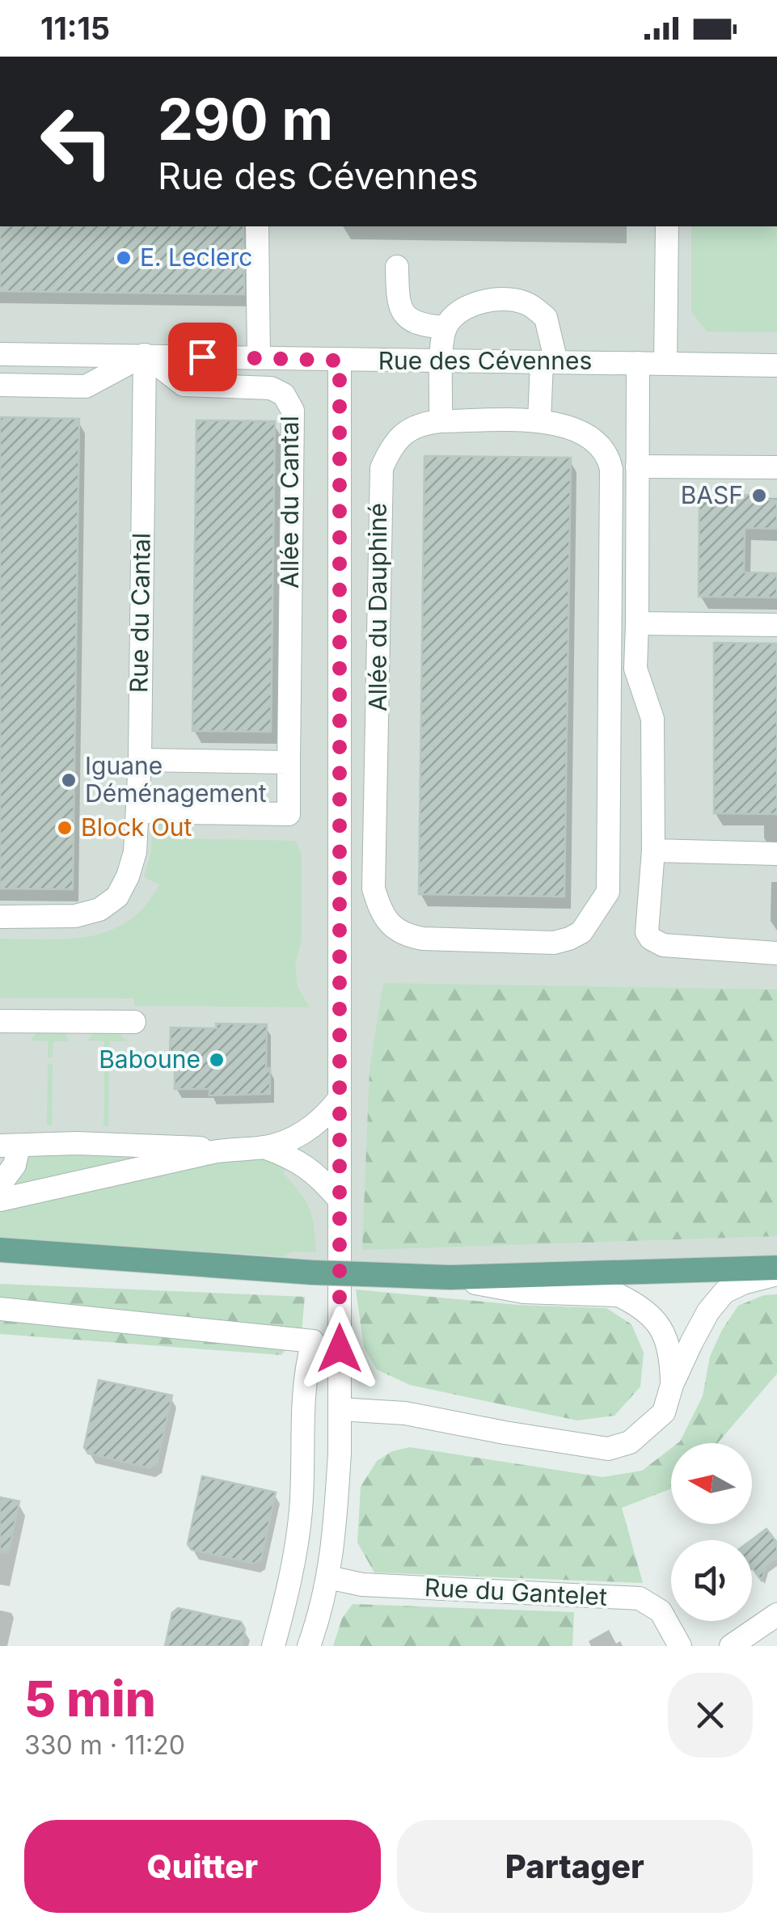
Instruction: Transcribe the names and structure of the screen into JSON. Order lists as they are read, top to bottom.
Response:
{
  "streets": {
    "street": [
      "Rue des Cévennes",
      "Allée du Cantal",
      "Allée du Dauphiné",
      "Rue du Cantal",
      "Rue du Gantelet"
    ]
  },
  "crossings": [
    ["Rue des Cévennes", "Allée du Cantal"],
    ["Rue des Cévennes", "Rue du Cantal"],
    ["Allée du Cantal", "Rue du Cantal"]
  ],
  "places": [
    "E. Leclerc",
    "BASF",
    "Iguane Déménagement",
    "Block Out",
    "Baboune"
  ],
  "north": "left",
  "page": {
    "status": "11:15",
    "turn": ["290 m", "Rue des Cévennes"],
    "heading": ["5 min", "330 m · 11:20"],
    "buttons": ["Quitter", "Partager"]
  }
}
